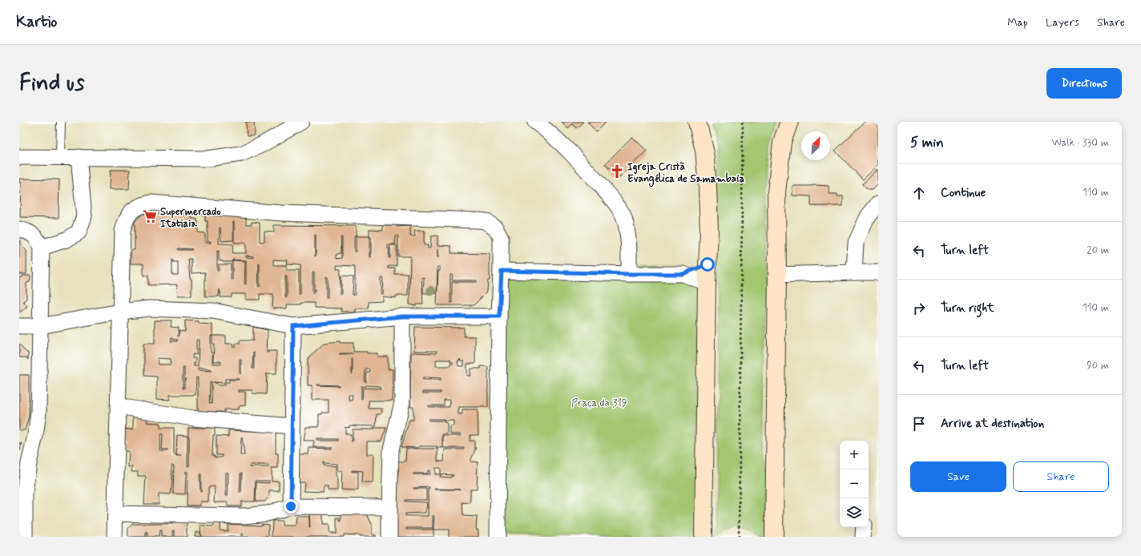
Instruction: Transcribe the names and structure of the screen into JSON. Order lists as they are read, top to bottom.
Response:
{
  "parks": ["Praça da 319"],
  "places": {
    "church": ["Igreja Cristã Evangélica de Samambaia"],
    "supermarket": ["Supermercado Itatiaia"]
  },
  "north": "top right",
  "page": {
    "header": "Kartio",
    "nav": ["Map", "Layers", "Share"],
    "buttons": [
      "Directions",
      ["Save", "Share"]
    ],
    "title": "Find us",
    "heading": ["5 min", "Walk · 330 m"],
    "list": [
      ["Continue", "110 m"],
      ["Turn left", "20 m"],
      ["Turn right", "110 m"],
      ["Turn left", "90 m"],
      "Arrive at destination"
    ],
    "map_buttons": ["+", "−"]
  }
}
